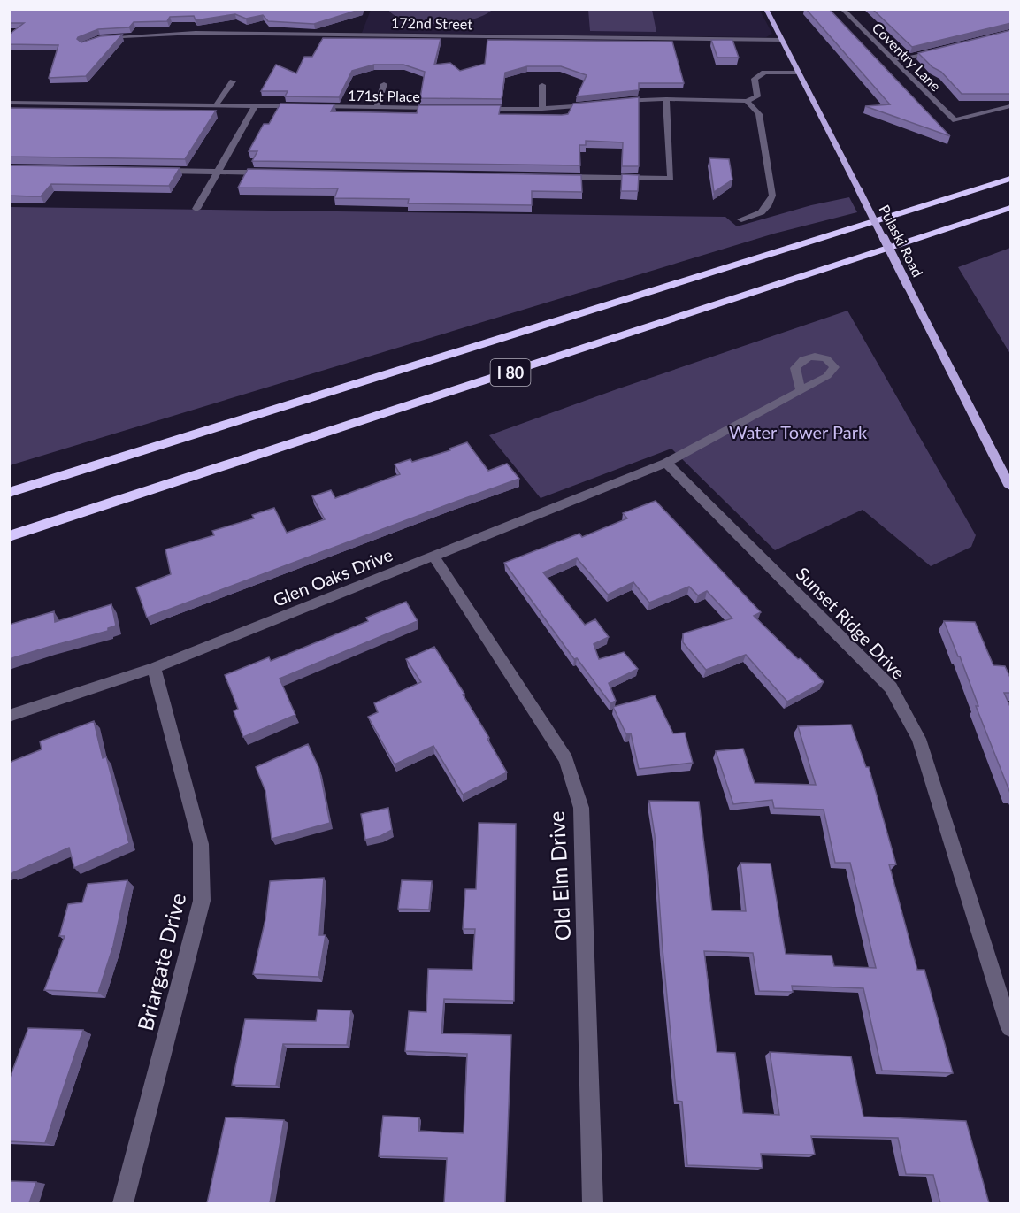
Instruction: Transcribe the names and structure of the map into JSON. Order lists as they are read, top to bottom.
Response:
{
  "streets": {
    "highway": ["I 80"],
    "main road": ["Pulaski Road"],
    "street": [
      "172nd Street",
      "Coventry Lane",
      "171st Place",
      "Glen Oaks Drive",
      "Sunset Ridge Drive",
      "Old Elm Drive",
      "Briargate Drive"
    ]
  },
  "crossings": [
    ["172nd Street", "Pulaski Road"],
    ["Glen Oaks Drive", "Sunset Ridge Drive"],
    ["Glen Oaks Drive", "Old Elm Drive"],
    ["Glen Oaks Drive", "Briargate Drive"]
  ],
  "parks": ["Water Tower Park"]
}
